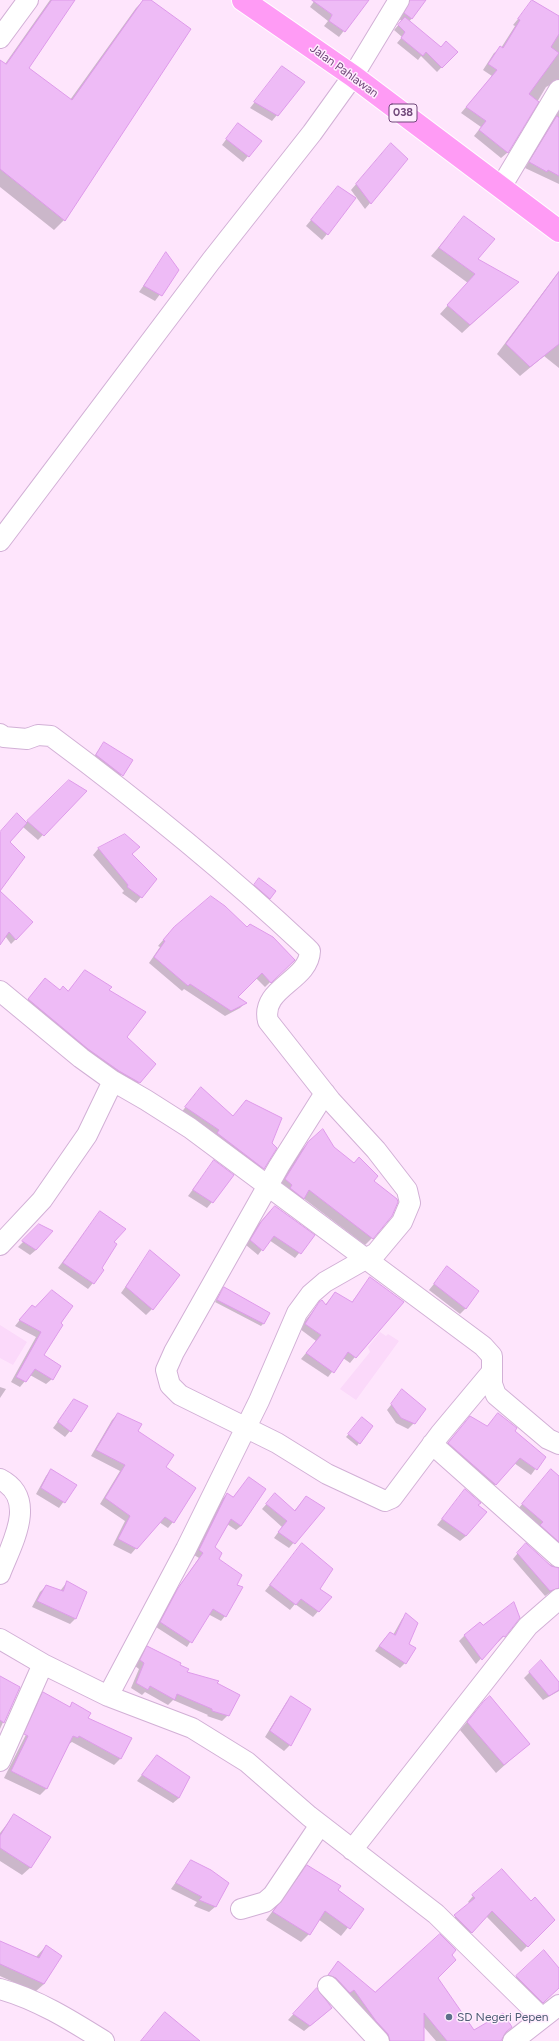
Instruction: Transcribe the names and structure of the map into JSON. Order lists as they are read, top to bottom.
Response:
{
  "streets": {
    "main road": ["Jalan Pahlawan", "038"]
  },
  "places": ["SD Negeri Pepen"]
}
